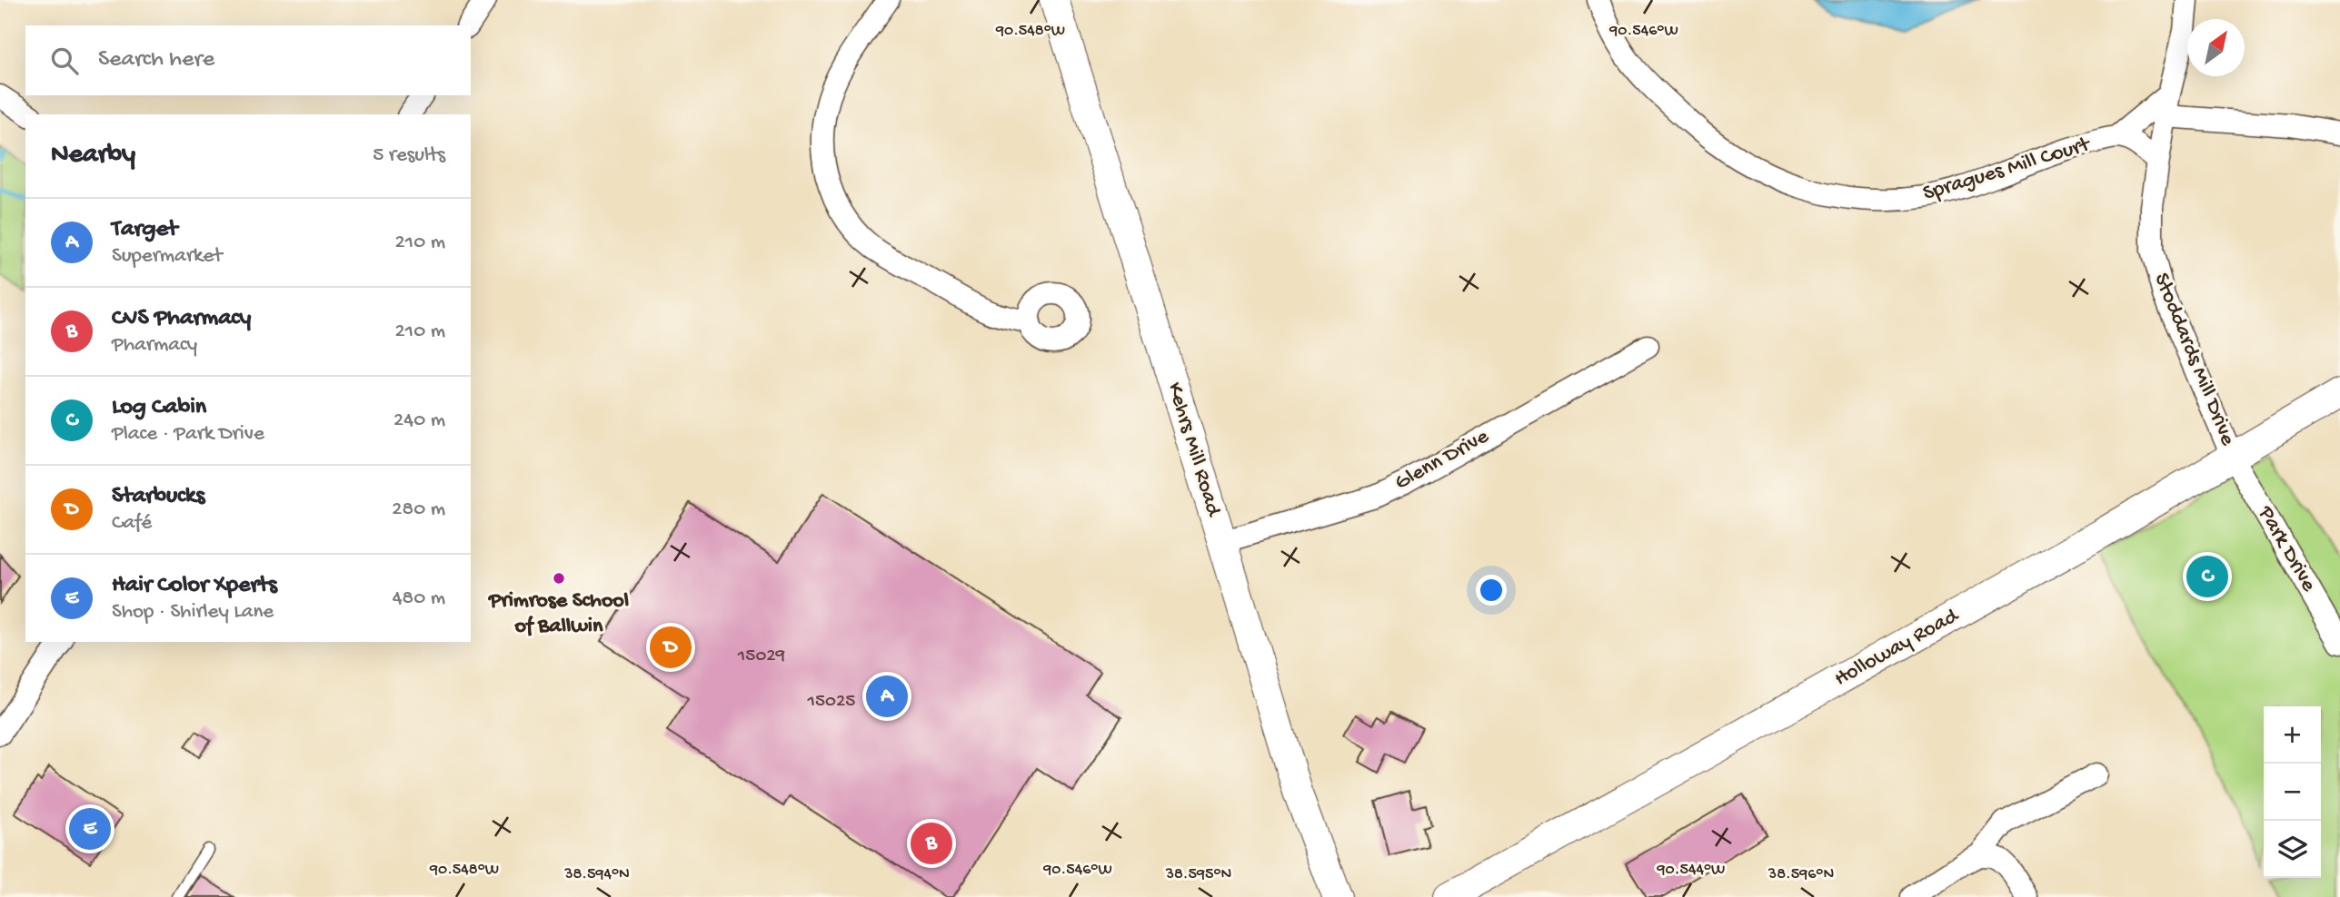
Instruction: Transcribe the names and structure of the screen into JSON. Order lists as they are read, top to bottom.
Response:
{
  "streets": {
    "street": [
      "Spragues Mill Court",
      "Stoddards Mill Drive",
      "Kehrs Mill Road",
      "Glenn Drive",
      "Park Drive",
      "Holloway Road"
    ]
  },
  "crossings": [
    ["Spragues Mill Court", "Stoddards Mill Drive"],
    ["Stoddards Mill Drive", "Park Drive"],
    ["Stoddards Mill Drive", "Holloway Road"],
    ["Kehrs Mill Road", "Glenn Drive"],
    ["Park Drive", "Holloway Road"]
  ],
  "places": ["Primrose School of Ballwin"],
  "house_numbers": ["15029", "15025"],
  "north": "top right",
  "page": {
    "search": "Search here",
    "heading": ["Nearby", "5 results"],
    "list": [
      {
        "mark": "A",
        "name": "Target",
        "note": "Supermarket",
        "value": "210 m"
      },
      {
        "mark": "B",
        "name": "CVS Pharmacy",
        "note": "Pharmacy",
        "value": "210 m"
      },
      {
        "mark": "C",
        "name": "Log Cabin",
        "note": "Place · Park Drive",
        "value": "240 m"
      },
      {
        "mark": "D",
        "name": "Starbucks",
        "note": "Café",
        "value": "280 m"
      },
      {
        "mark": "E",
        "name": "Hair Color Xperts",
        "note": "Shop · Shirley Lane",
        "value": "480 m"
      }
    ],
    "pins": [
      "C",
      "D",
      "A",
      "E",
      "B"
    ],
    "map_buttons": ["+", "−"]
  },
  "coordinates": [
    "90.548°W",
    "90.546°W",
    "90.544°W",
    "38.594°N",
    "38.595°N",
    "38.596°N"
  ]
}
